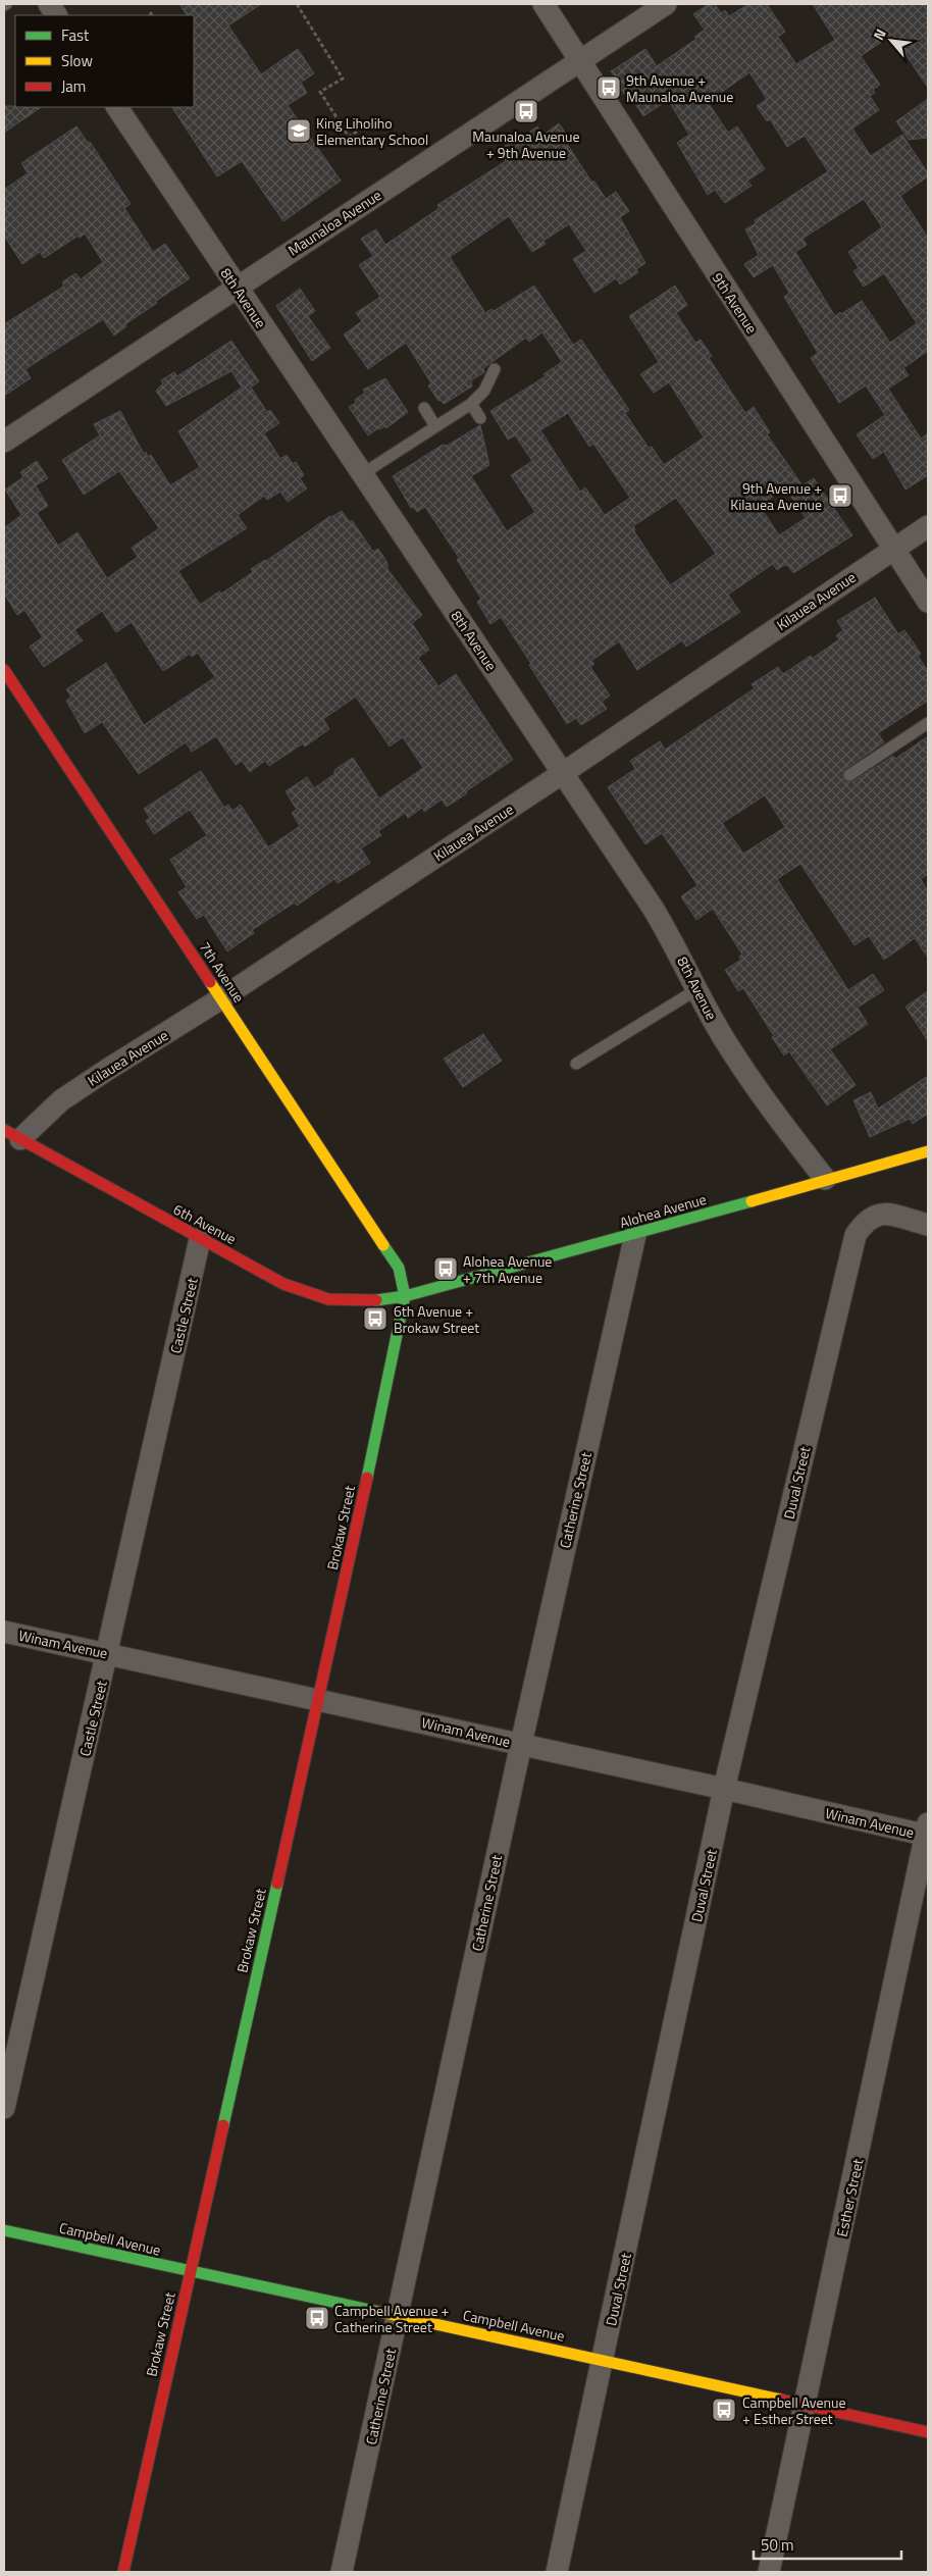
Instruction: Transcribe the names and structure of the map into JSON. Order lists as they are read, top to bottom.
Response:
{
  "streets": {
    "street": [
      "Maunaloa Avenue",
      "8th Avenue",
      "9th Avenue",
      "Kilauea Avenue",
      "7th Avenue",
      "Alohea Avenue",
      "6th Avenue",
      "Castle Street",
      "Duval Street",
      "Catherine Street",
      "Brokaw Street",
      "Winam Avenue",
      "Esther Street",
      "Campbell Avenue"
    ]
  },
  "crossings": [
    ["Maunaloa Avenue", "8th Avenue"],
    ["Maunaloa Avenue", "9th Avenue"],
    ["8th Avenue", "Kilauea Avenue"],
    ["8th Avenue", "Alohea Avenue"],
    ["9th Avenue", "Kilauea Avenue"],
    ["Kilauea Avenue", "7th Avenue"],
    ["Kilauea Avenue", "6th Avenue"],
    ["7th Avenue", "Alohea Avenue"],
    ["7th Avenue", "6th Avenue"],
    ["7th Avenue", "Brokaw Street"],
    ["Alohea Avenue", "6th Avenue"],
    ["Alohea Avenue", "Catherine Street"],
    ["Alohea Avenue", "Brokaw Street"],
    ["6th Avenue", "Castle Street"],
    ["6th Avenue", "Brokaw Street"],
    ["Castle Street", "Winam Avenue"],
    ["Duval Street", "Winam Avenue"],
    ["Duval Street", "Campbell Avenue"],
    ["Catherine Street", "Winam Avenue"],
    ["Catherine Street", "Campbell Avenue"],
    ["Brokaw Street", "Winam Avenue"],
    ["Brokaw Street", "Campbell Avenue"],
    ["Winam Avenue", "Esther Street"],
    ["Esther Street", "Campbell Avenue"]
  ],
  "places": {
    "bus stop": [
      "9th Avenue + Maunaloa Avenue",
      "Maunaloa Avenue + 9th Avenue",
      "9th Avenue + Kilauea Avenue",
      "Alohea Avenue + 7th Avenue",
      "6th Avenue + Brokaw Street",
      "Campbell Avenue + Catherine Street",
      "Campbell Avenue + Esther Street"
    ],
    "school or university": ["King Liholiho Elementary School"]
  },
  "legend": ["Fast", "Slow", "Jam"],
  "scale_bar": "50 m",
  "north": "top left"
}
